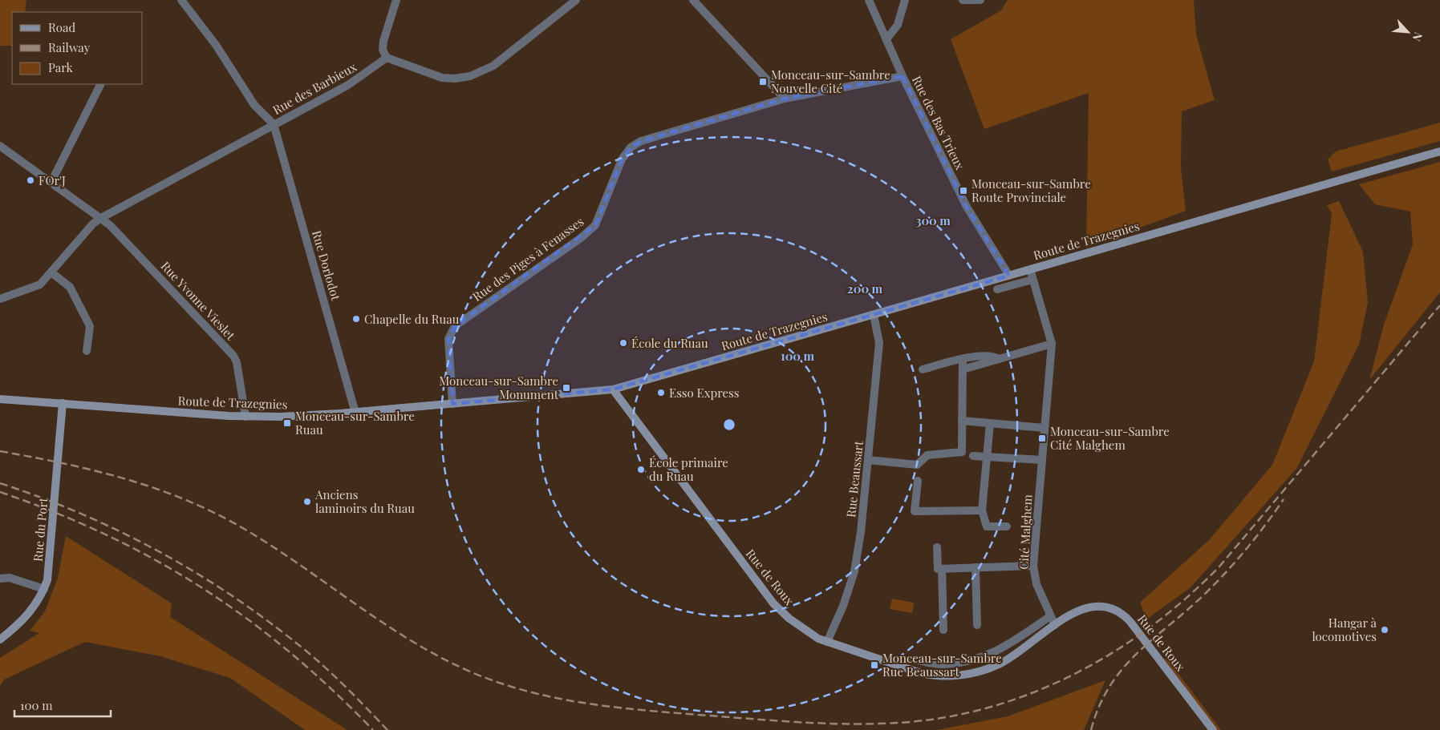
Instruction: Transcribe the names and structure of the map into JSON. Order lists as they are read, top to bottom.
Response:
{
  "streets": {
    "main road": ["Route de Trazegnies", "Rue du Port", "Rue de Roux"],
    "street": [
      "Rue des Barbieux",
      "Rue des Bas Trieux",
      "Rue des Piges à Fenasses",
      "Rue Dorlodot",
      "Rue Yvonne Vieslet",
      "Rue Beaussart",
      "Cité Malghem"
    ]
  },
  "crossings": [
    ["Rue des Barbieux", "Rue Dorlodot"],
    ["Rue des Barbieux", "Rue Yvonne Vieslet"],
    ["Rue des Bas Trieux", "Route de Trazegnies"],
    ["Rue des Bas Trieux", "Rue des Piges à Fenasses"],
    ["Route de Trazegnies", "Rue des Piges à Fenasses"],
    ["Route de Trazegnies", "Rue Dorlodot"],
    ["Route de Trazegnies", "Rue Yvonne Vieslet"],
    ["Route de Trazegnies", "Rue Beaussart"],
    ["Route de Trazegnies", "Rue du Port"],
    ["Route de Trazegnies", "Cité Malghem"],
    ["Route de Trazegnies", "Rue de Roux"],
    ["Rue Beaussart", "Rue de Roux"],
    ["Cité Malghem", "Rue de Roux"]
  ],
  "places": {
    "transit": [
      "Monceau-sur-Sambre Nouvelle Cité",
      "Monceau-sur-Sambre Route Provinciale",
      "Monceau-sur-Sambre Monument",
      "Monceau-sur-Sambre Ruau",
      "Monceau-sur-Sambre Cité Malghem",
      "Monceau-sur-Sambre Rue Beaussart"
    ],
    "other": [
      "FOr'J",
      "Chapelle du Ruau",
      "École du Ruau",
      "Esso Express",
      "École primaire du Ruau",
      "Anciens laminoirs du Ruau",
      "Hangar à locomotives"
    ]
  },
  "legend": ["Road", "Railway", "Park"],
  "scale_bar": "100 m",
  "north": "bottom right",
  "rings": ["300 m", "200 m", "100 m"]
}
